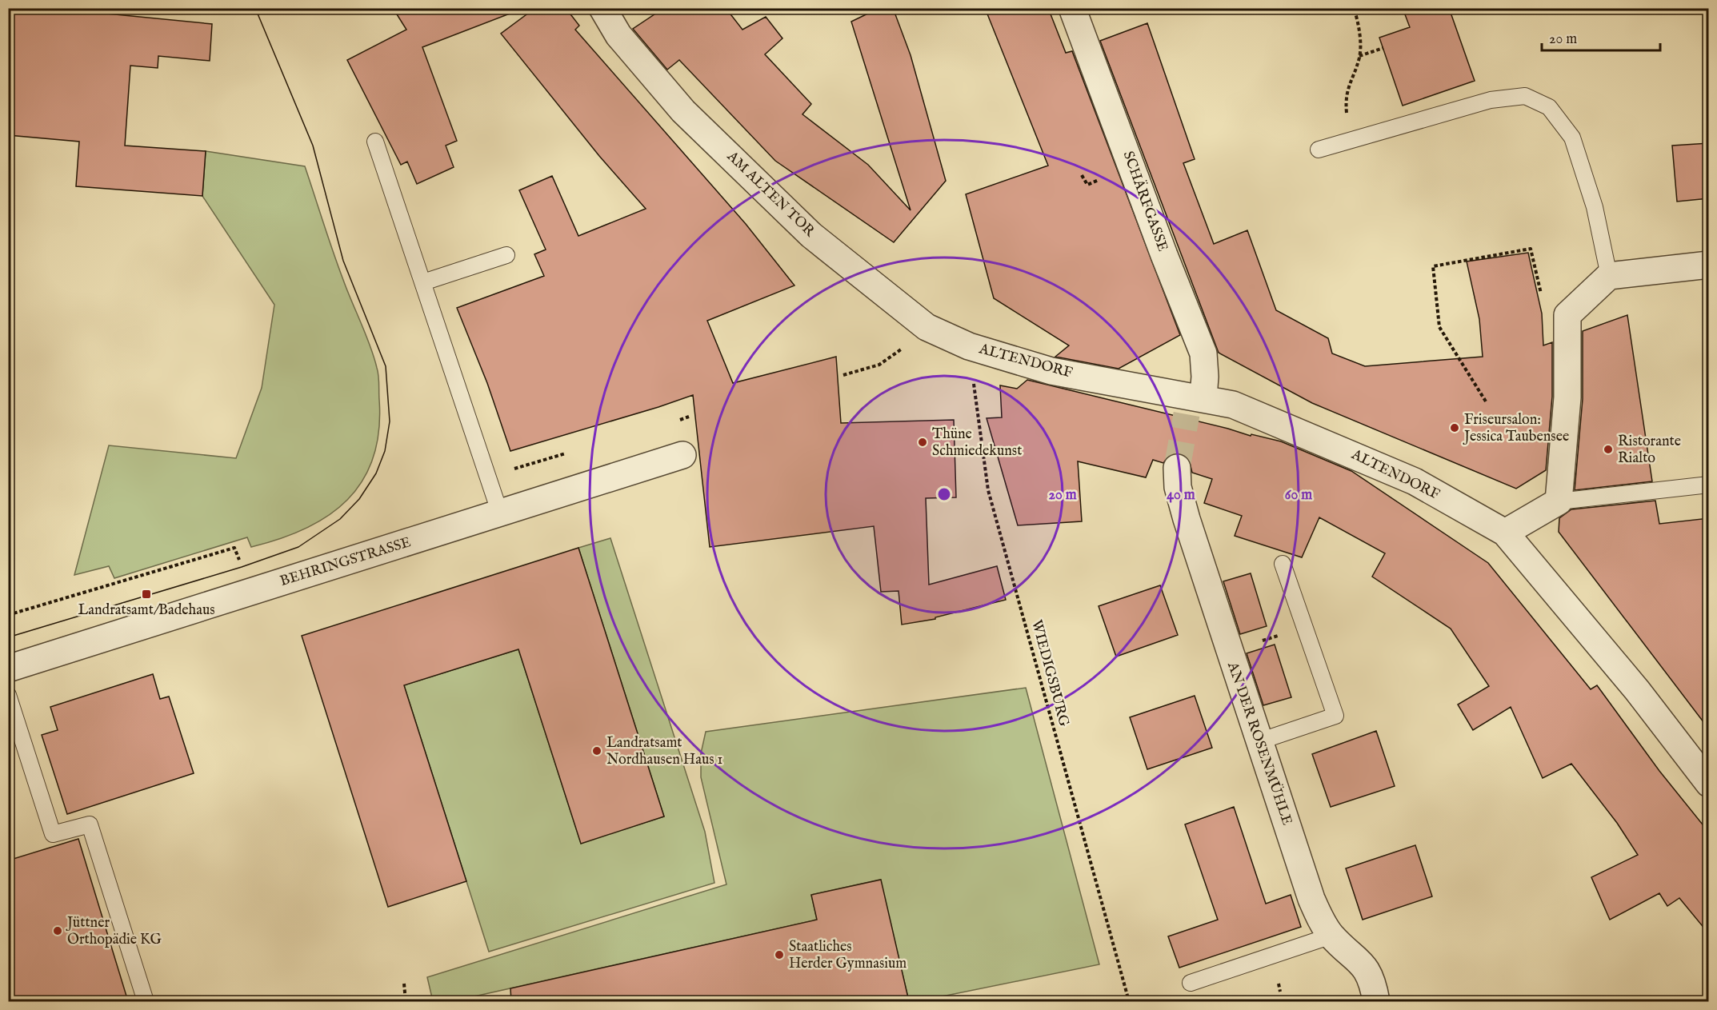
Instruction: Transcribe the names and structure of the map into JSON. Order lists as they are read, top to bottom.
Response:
{
  "streets": {
    "street": [
      "AM ALTEN TOR",
      "SCHÄRFGASSE",
      "ALTENDORF",
      "BEHRINGSTRASSE",
      "AN DER ROSENMÜHLE"
    ],
    "path": ["WIEDIGSBURG"]
  },
  "crossings": [
    ["AM ALTEN TOR", "ALTENDORF"],
    ["AM ALTEN TOR", "WIEDIGSBURG"],
    ["SCHÄRFGASSE", "ALTENDORF"],
    ["ALTENDORF", "WIEDIGSBURG"]
  ],
  "places": {
    "other": [
      "Friseursalon: Jessica Taubensee",
      "Thüne Schmiedekunst",
      "Ristorante Rialto",
      "Landratsamt Nordhausen Haus 1",
      "Jüttner Orthopädie KG",
      "Staatliches Herder Gymnasium"
    ],
    "transit": ["Landratsamt/Badehaus"]
  },
  "scale_bar": "20 m",
  "rings": ["20 m", "40 m", "60 m"]
}
